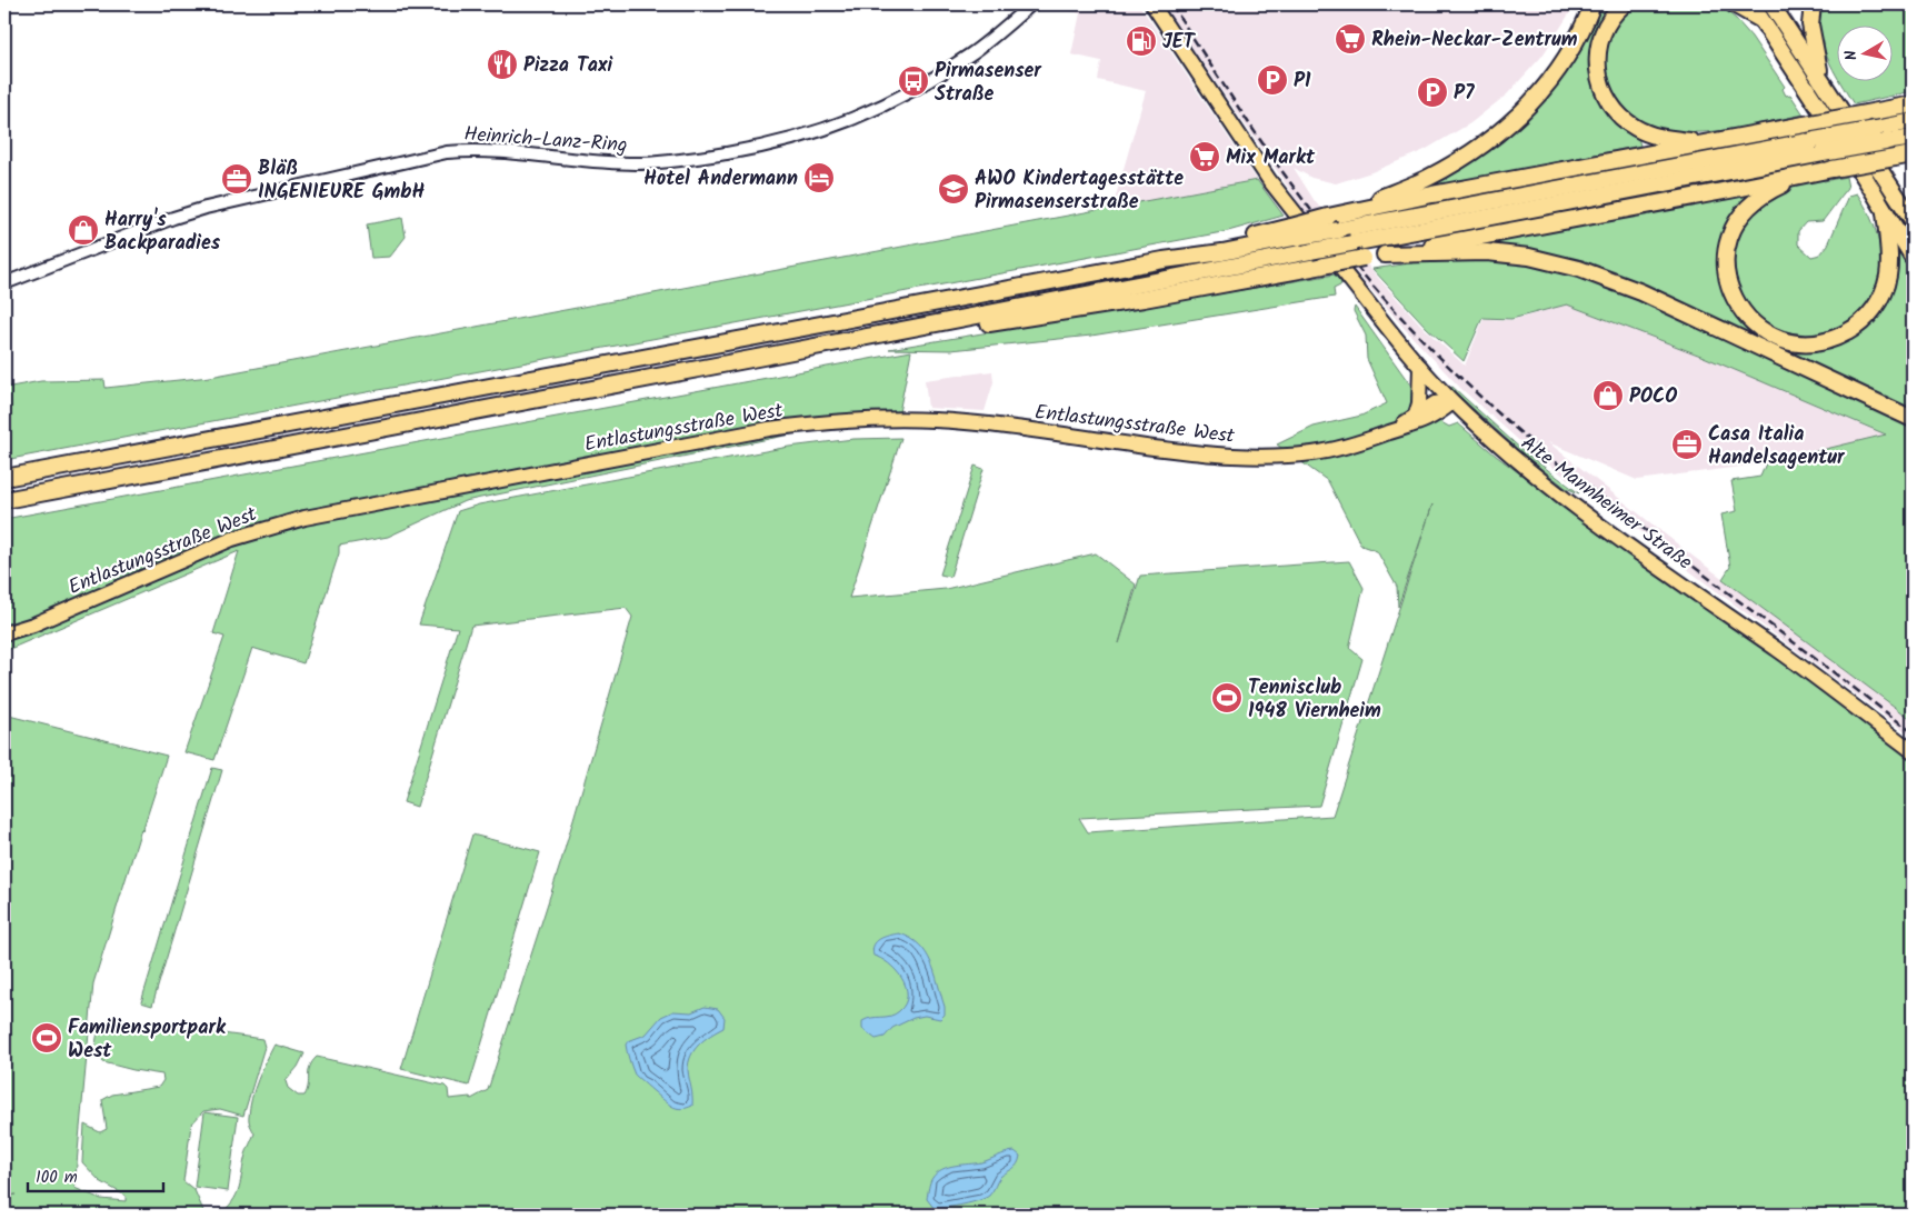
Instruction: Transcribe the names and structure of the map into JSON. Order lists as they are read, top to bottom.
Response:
{
  "streets": {
    "main road": ["Entlastungsstraße West", "Alte Mannheimer Straße"],
    "street": ["Heinrich-Lanz-Ring"]
  },
  "crossings": [
    ["Entlastungsstraße West", "Alte Mannheimer Straße"]
  ],
  "places": {
    "supermarket": ["Rhein-Neckar-Zentrum", "Mix Markt"],
    "fuel station": ["JET"],
    "restaurant": ["Pizza Taxi"],
    "parking": ["P1", "P7"],
    "bus stop": ["Pirmasenser Straße"],
    "hotel": ["Hotel Andermann"],
    "office": ["Bläß INGENIEURE GmbH", "Casa Italia Handelsagentur"],
    "school or university": ["AWO Kindertagesstätte Pirmasenserstraße"],
    "shop": ["Harry's Backparadies", "POCO"],
    "sports": ["Tennisclub 1948 Viernheim", "Familiensportpark West"]
  },
  "scale_bar": "100 m",
  "north": "left"
}
